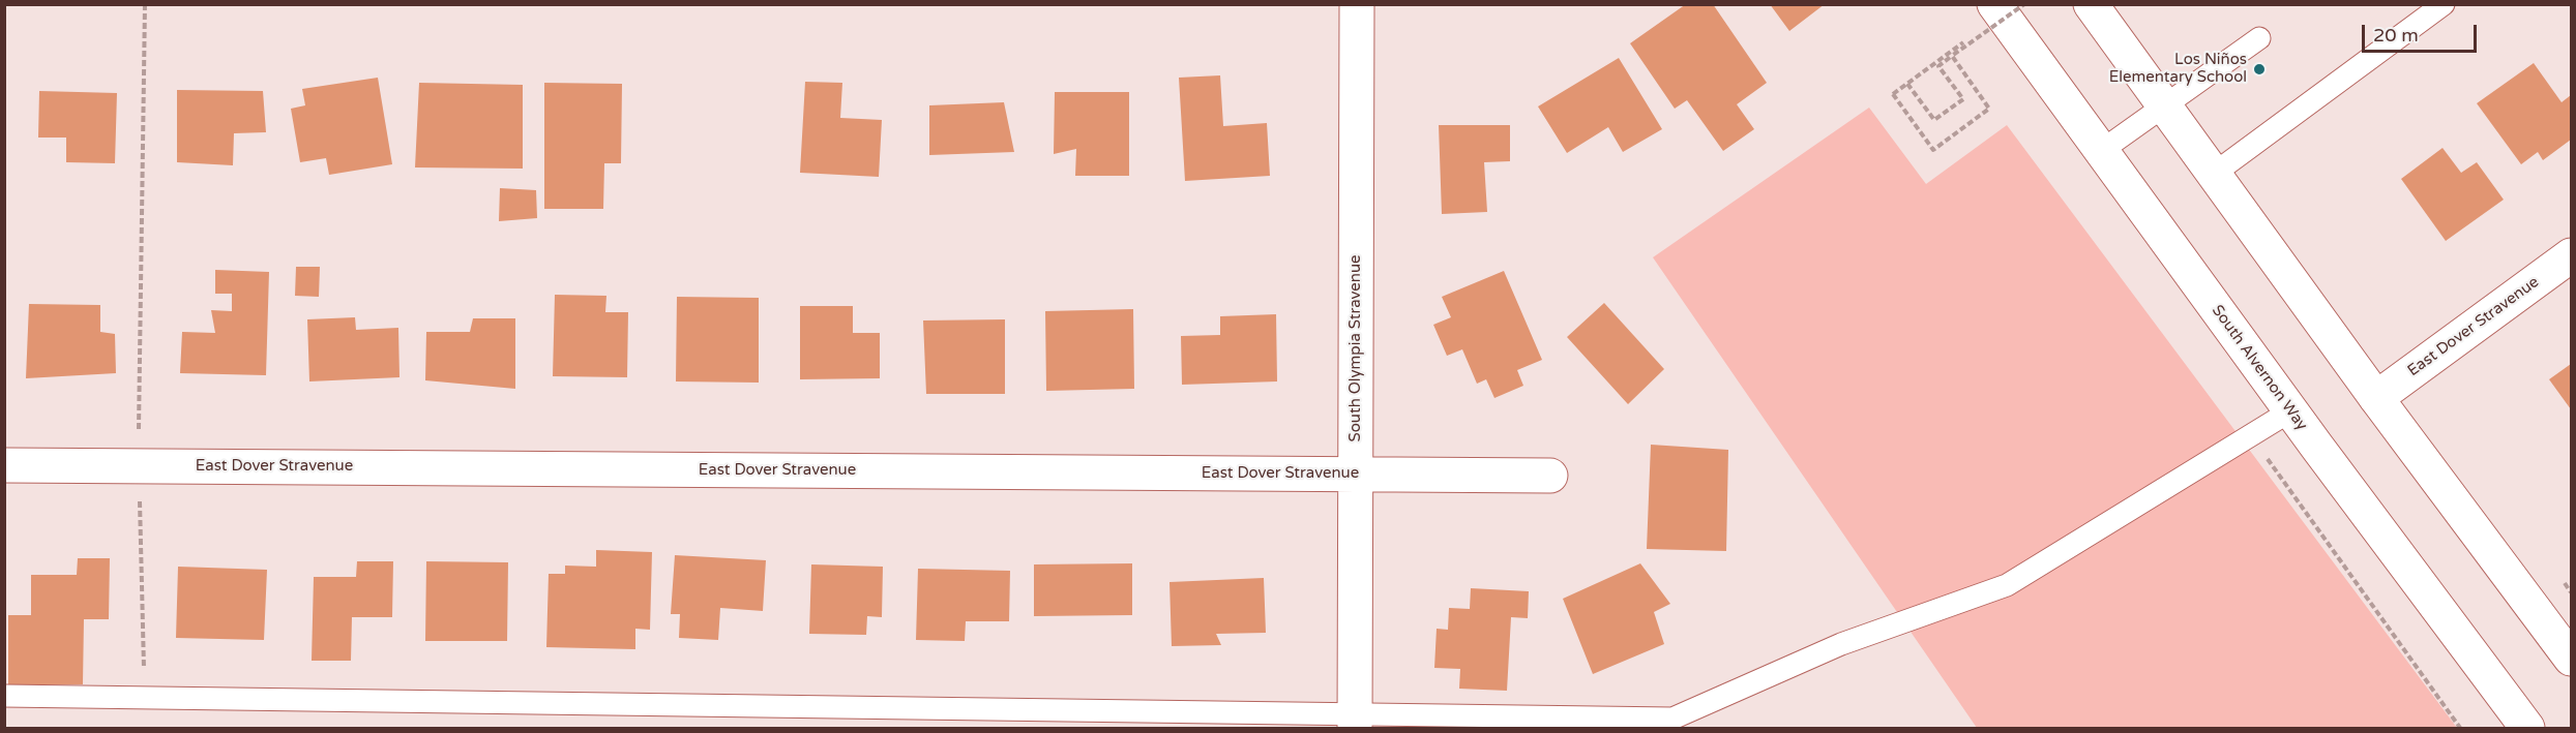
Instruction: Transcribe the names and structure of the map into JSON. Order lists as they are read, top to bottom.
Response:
{
  "streets": {
    "street": ["East Dover Stravenue", "South Olympia Stravenue", "South Alvernon Way"]
  },
  "crossings": [
    ["East Dover Stravenue", "South Olympia Stravenue"]
  ],
  "places": ["Los Niños Elementary School"],
  "scale_bar": "20 m"
}
